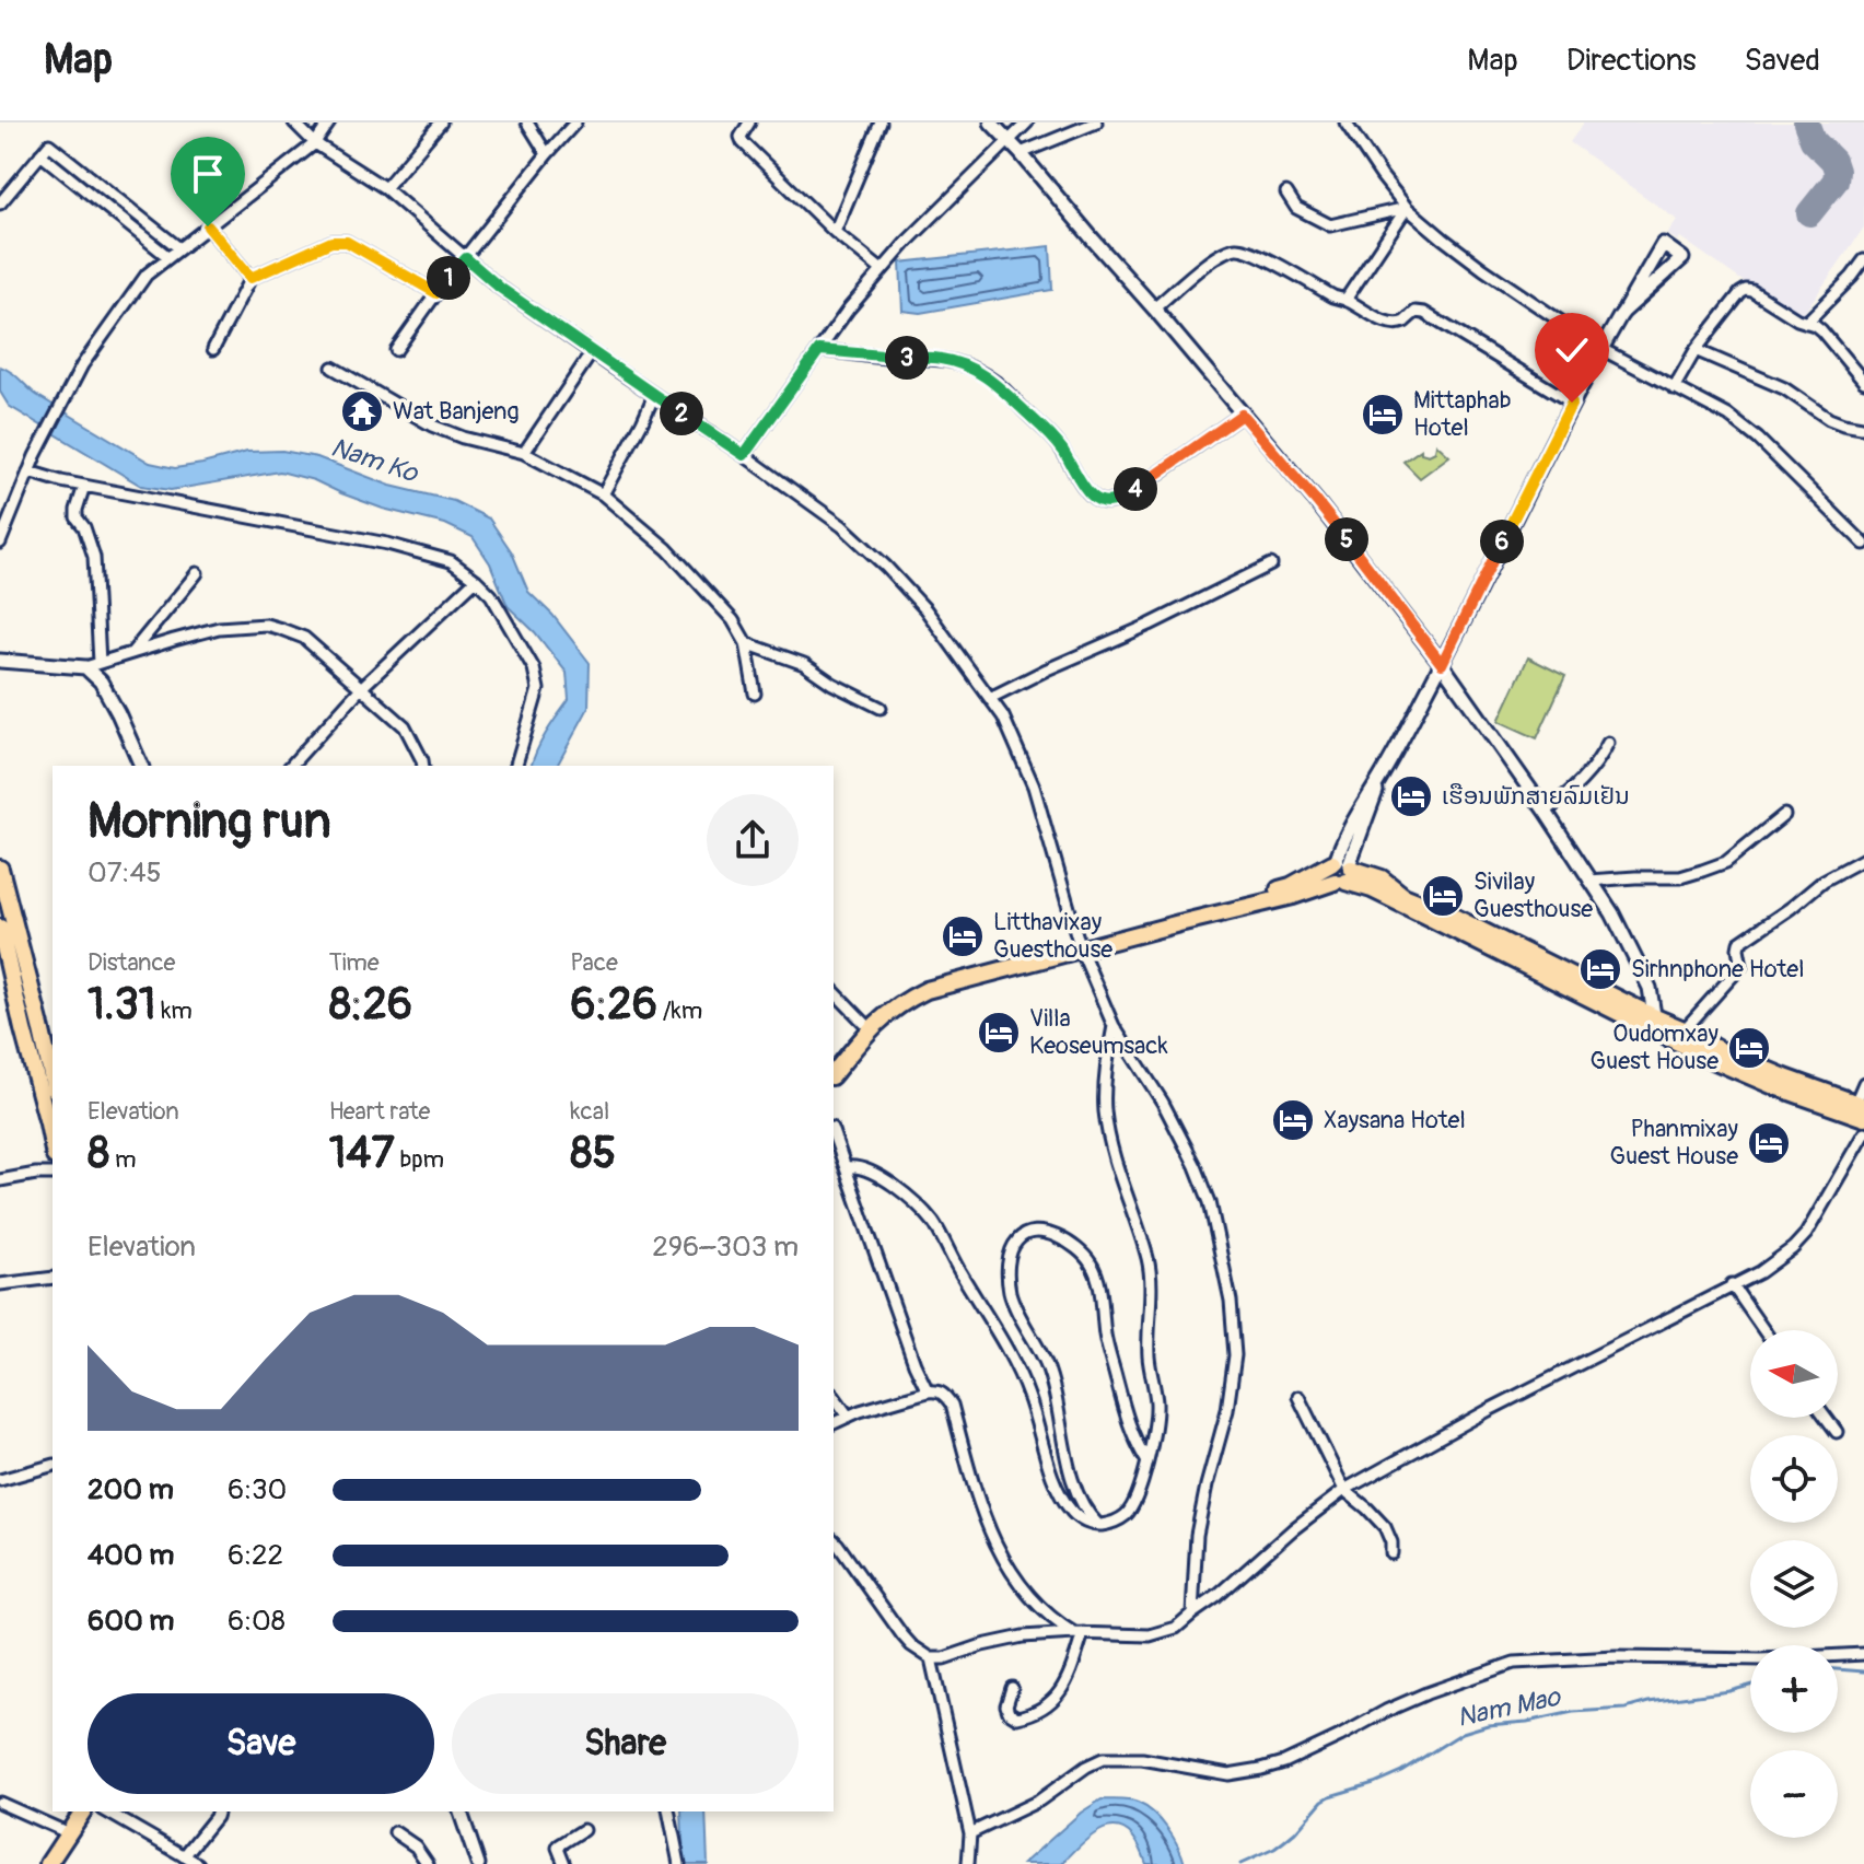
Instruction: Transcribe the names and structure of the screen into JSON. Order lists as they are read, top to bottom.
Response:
{
  "water": ["Nam Ko", "Nam Mao"],
  "places": {
    "temple": ["Wat Banjeng"],
    "hotel": [
      "Mittaphab Hotel",
      "ເຮືອນພັກສາຍລົມເຢັນ",
      "Sivilay Guesthouse",
      "Litthavixay Guesthouse",
      "Sirhnphone Hotel",
      "Villa Keoseumsack",
      "Oudomxay Guest House",
      "Xaysana Hotel",
      "Phanmixay Guest House"
    ]
  },
  "north": "left",
  "page": {
    "header": "Map",
    "nav": ["Map", "Directions", "Saved"],
    "pins": [
      "1",
      "3",
      "2",
      "4",
      "5",
      "6"
    ],
    "heading": ["Morning run", "07:45"],
    "stats": [
      ["Distance", "1.31 km"],
      ["Time", "8:26"],
      ["Pace", "6:26 /km"],
      ["Elevation", "8 m"],
      ["Heart rate", "147 bpm"],
      ["kcal", "85"]
    ],
    "chart": ["Elevation", "296–303 m"],
    "map_buttons": ["+", "−"],
    "list": [
      {
        "name": "200 m",
        "note": "6:30"
      },
      {
        "name": "400 m",
        "note": "6:22"
      },
      {
        "name": "600 m",
        "note": "6:08"
      }
    ],
    "buttons": ["Save", "Share"]
  }
}
